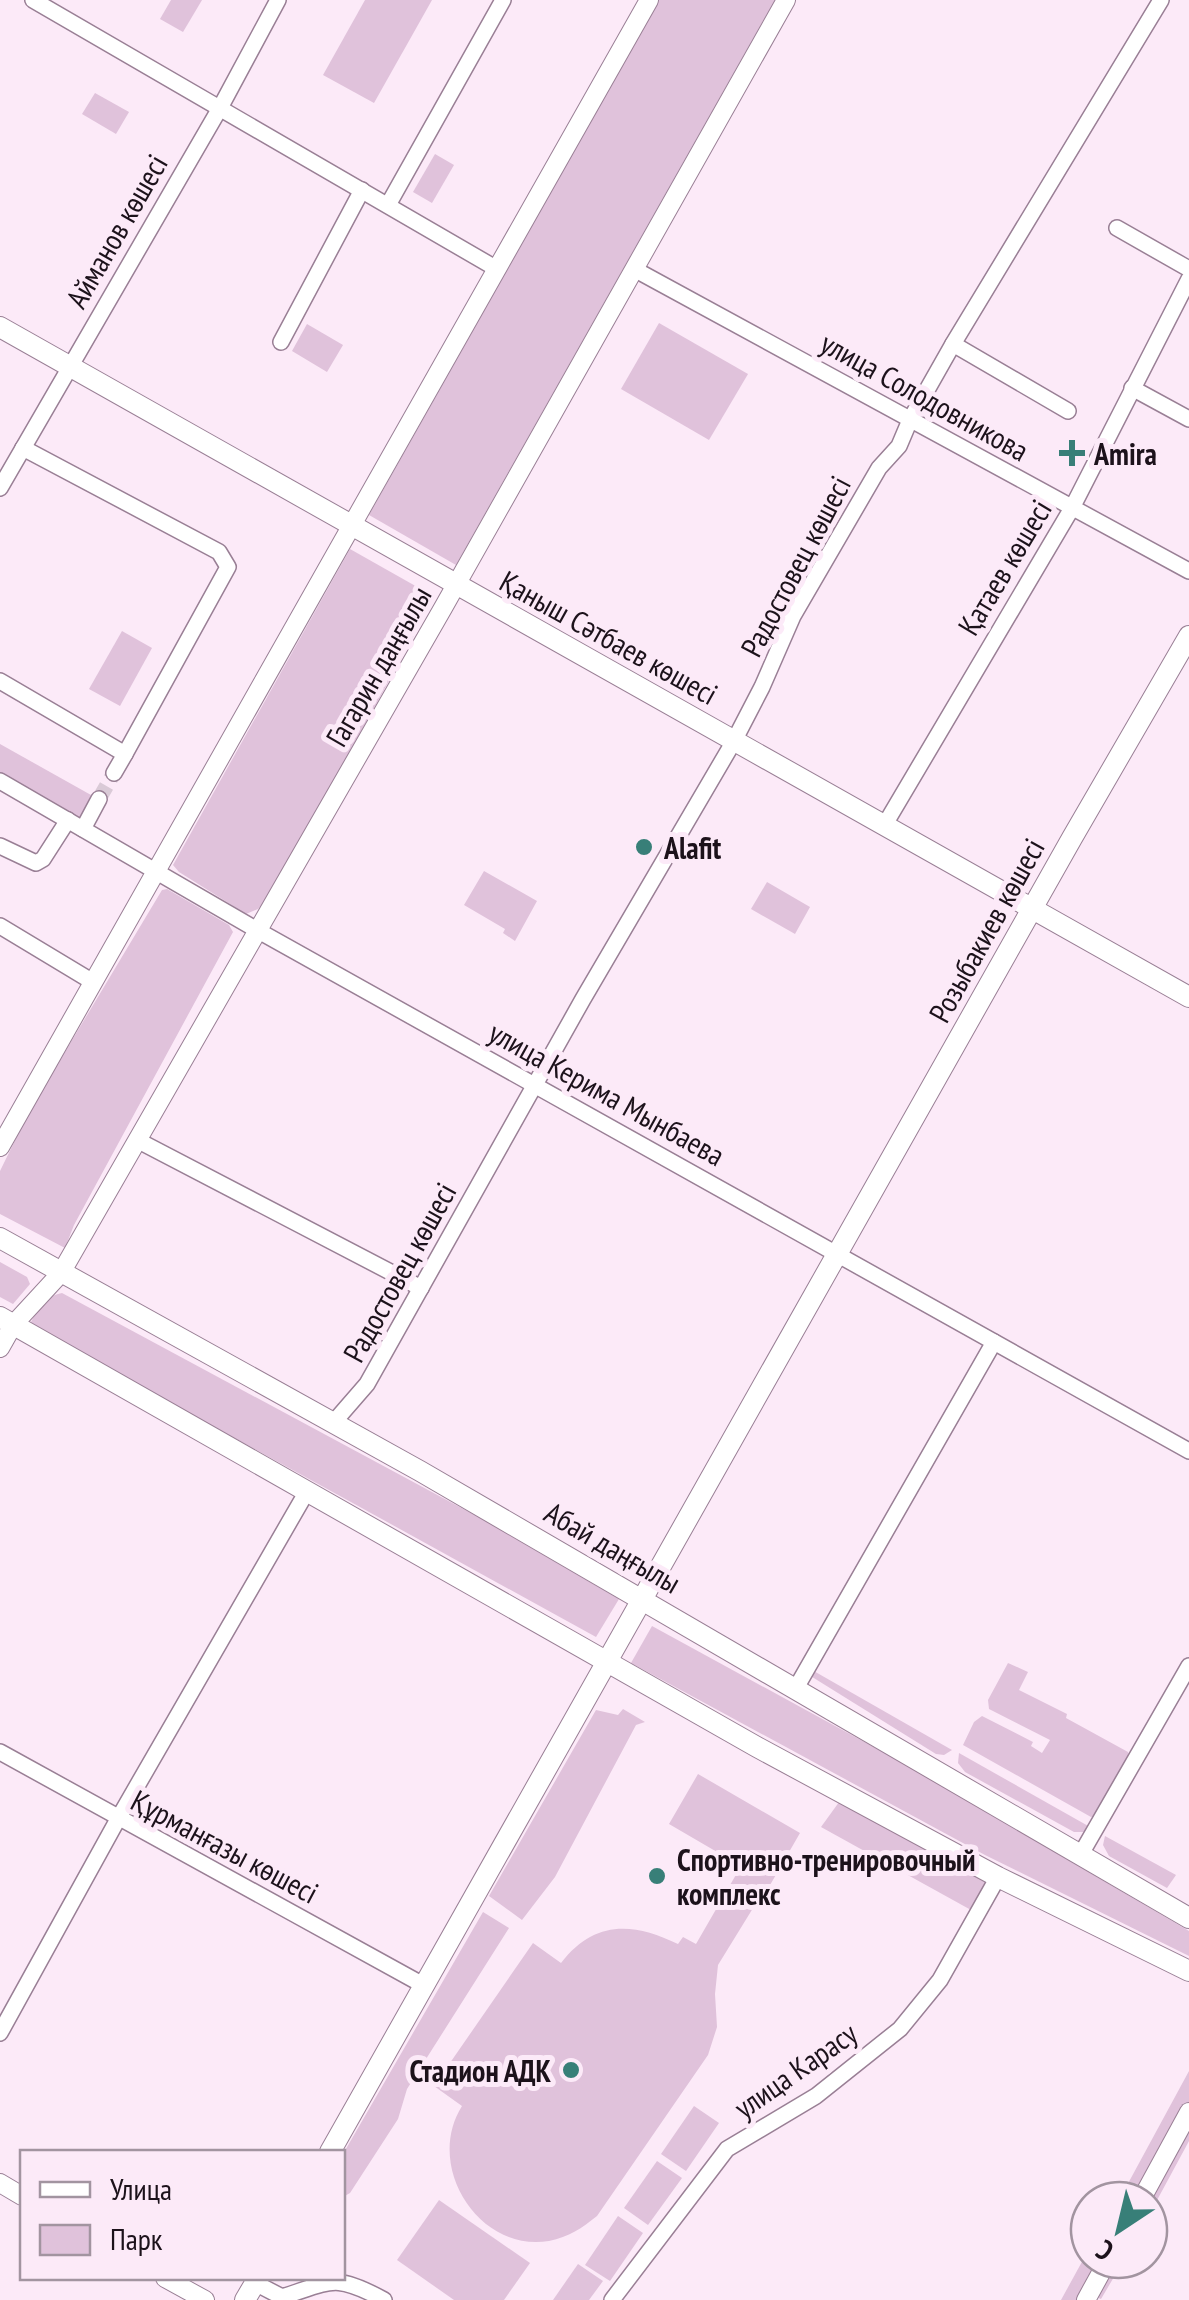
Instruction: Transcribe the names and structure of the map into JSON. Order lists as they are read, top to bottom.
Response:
{
  "streets": {
    "main road": ["Қаныш Сәтбаев көшесі", "Розыбакиев көшесі", "Абай даңғылы"],
    "street": [
      "Айманов көшесі",
      "улица Солодовникова",
      "Радостовец көшесі",
      "Қатаев көшесі",
      "Гагарин даңғылы",
      "улица Керима Мынбаева",
      "Құрманғазы көшесі",
      "улица Карасу"
    ]
  },
  "crossings": [
    ["Айманов көшесі", "Қаныш Сәтбаев көшесі"],
    ["улица Солодовникова", "Радостовец көшесі"],
    ["улица Солодовникова", "Қатаев көшесі"],
    ["улица Солодовникова", "Гагарин даңғылы"],
    ["Радостовец көшесі", "Қаныш Сәтбаев көшесі"],
    ["Радостовец көшесі", "улица Керима Мынбаева"],
    ["Радостовец көшесі", "Абай даңғылы"],
    ["Қатаев көшесі", "Қаныш Сәтбаев көшесі"],
    ["Қаныш Сәтбаев көшесі", "Гагарин даңғылы"],
    ["Қаныш Сәтбаев көшесі", "Розыбакиев көшесі"],
    ["Гагарин даңғылы", "улица Керима Мынбаева"],
    ["Гагарин даңғылы", "Абай даңғылы"],
    ["Розыбакиев көшесі", "улица Керима Мынбаева"],
    ["Розыбакиев көшесі", "Абай даңғылы"]
  ],
  "places": {
    "health": ["Amira"],
    "other": ["Alafit", "Спортивно-тренировочный комплекс", "Стадион АДК"]
  },
  "legend": ["Улица", "Парк"],
  "north": "bottom left"
}
